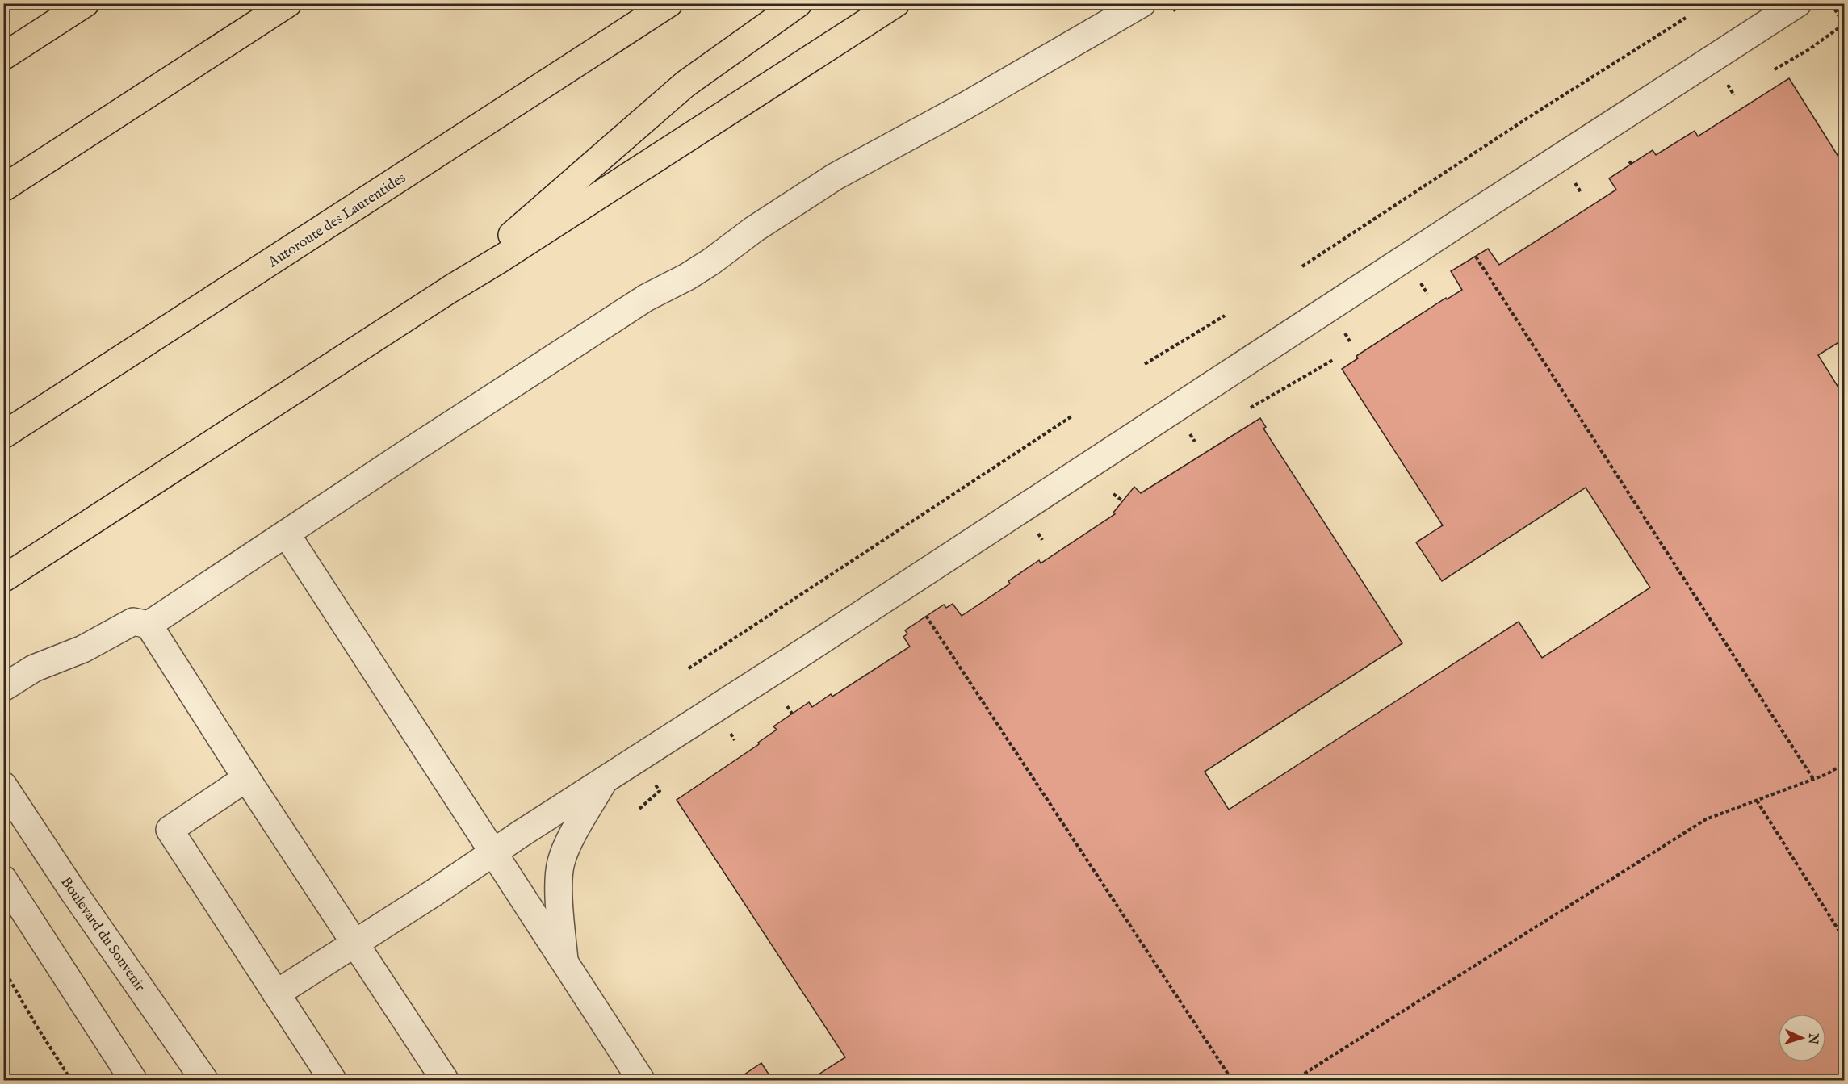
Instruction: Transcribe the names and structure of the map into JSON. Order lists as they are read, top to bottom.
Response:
{
  "streets": {
    "highway": ["Autoroute des Laurentides"],
    "street": ["Boulevard du Souvenir"]
  },
  "north": "right"
}
